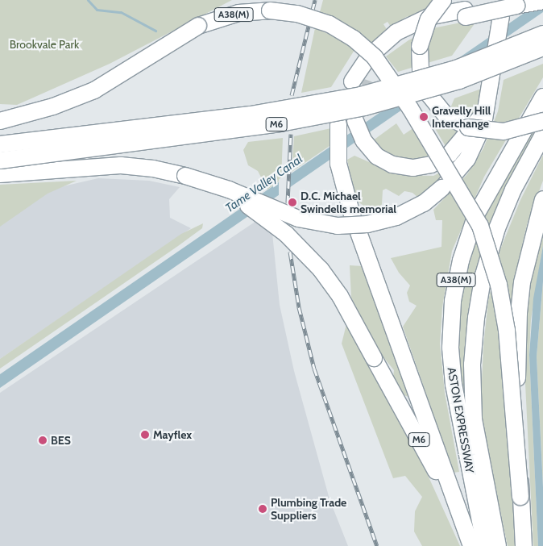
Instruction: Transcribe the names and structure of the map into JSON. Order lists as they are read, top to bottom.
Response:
{
  "streets": {
    "highway": ["A38(M)", "M6", "ASTON EXPRESSWAY"]
  },
  "crossings": [
    ["A38(M)", "ASTON EXPRESSWAY"]
  ],
  "water": ["Tame Valley Canal"],
  "parks": ["Brookvale Park"],
  "places": [
    "Gravelly Hill Interchange",
    "D.C. Michael Swindells memorial",
    "Mayflex",
    "BES",
    "Plumbing Trade Suppliers"
  ]
}
